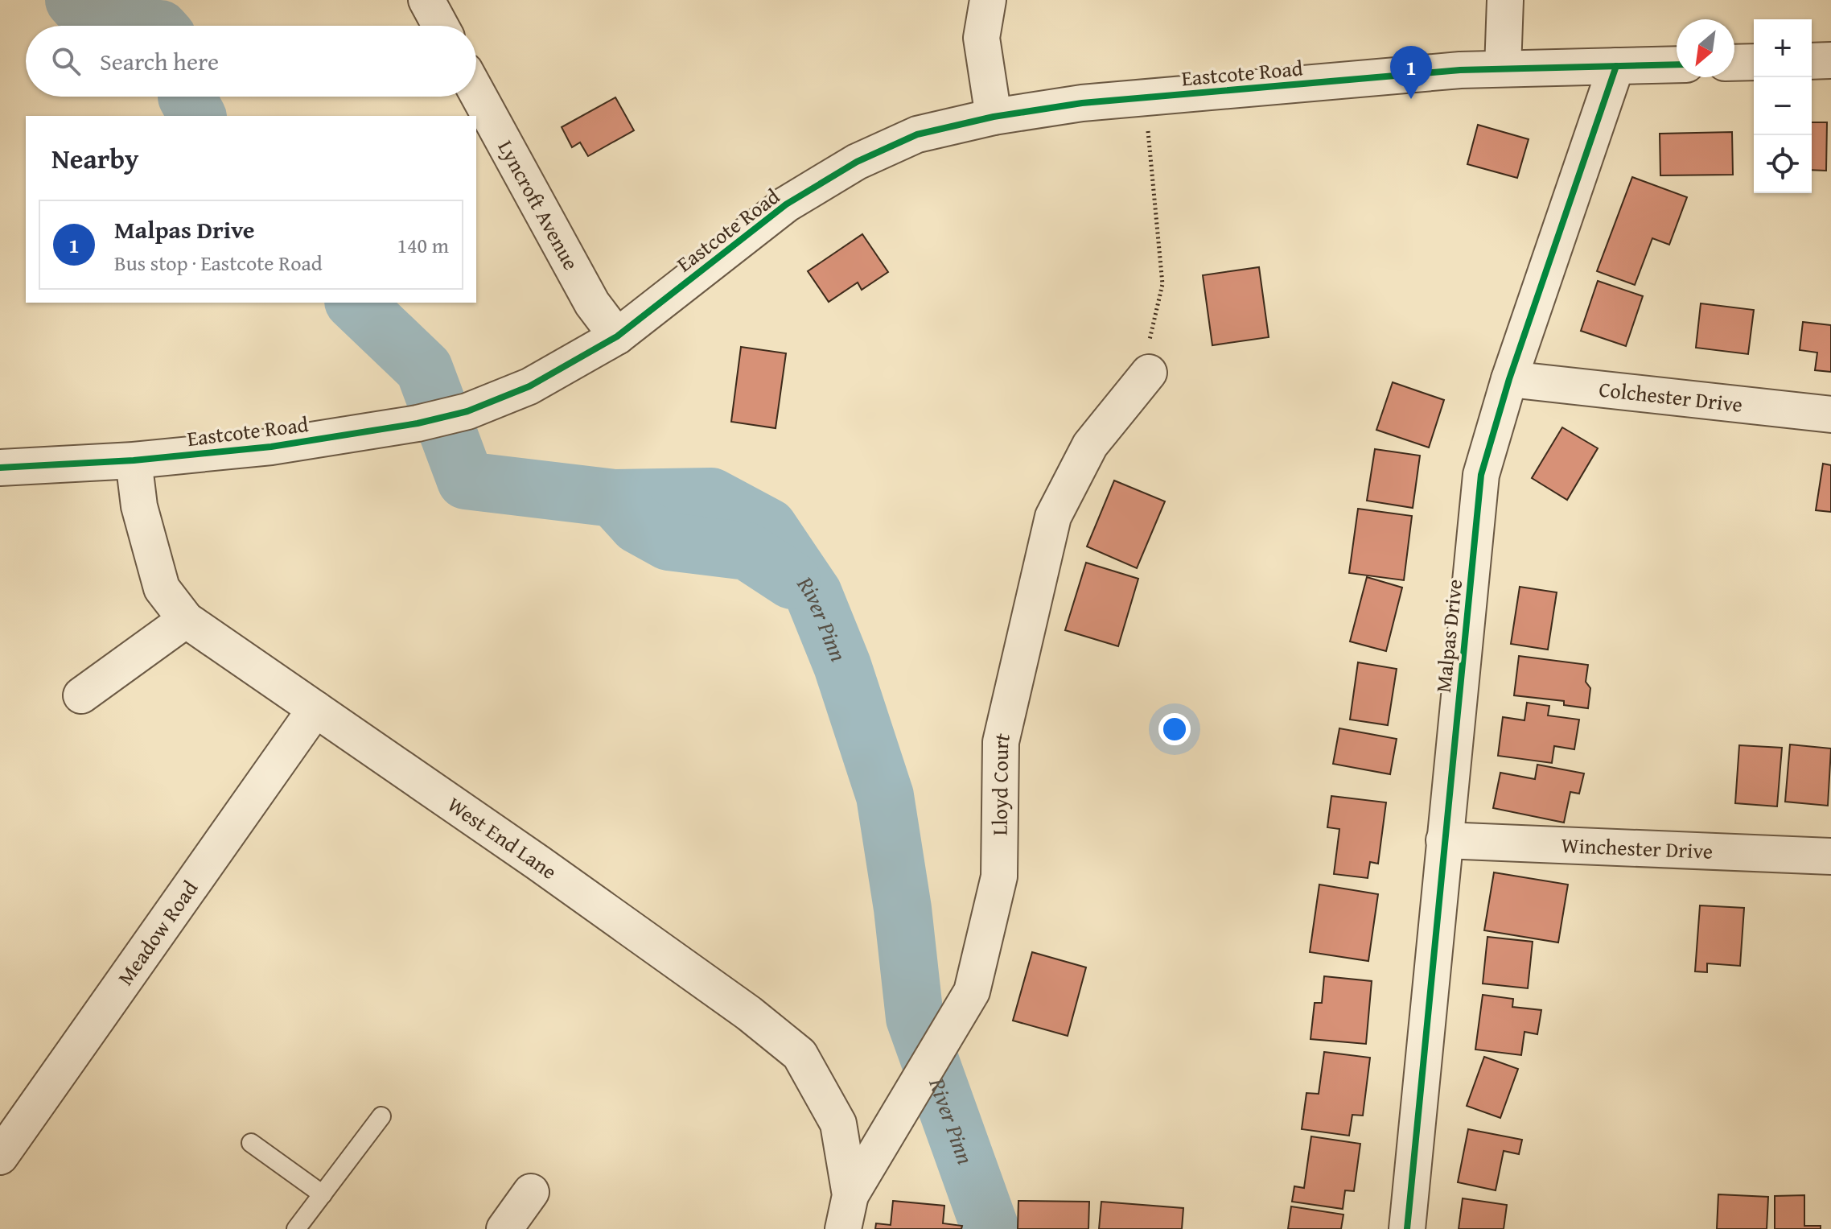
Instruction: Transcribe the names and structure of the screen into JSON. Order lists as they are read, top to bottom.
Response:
{
  "streets": {
    "street": [
      "Eastcote Road",
      "Lyncroft Avenue",
      "Colchester Drive",
      "Malpas Drive",
      "Lloyd Court",
      "West End Lane",
      "Winchester Drive",
      "Meadow Road"
    ]
  },
  "crossings": [
    ["Eastcote Road", "Lyncroft Avenue"],
    ["Eastcote Road", "Malpas Drive"],
    ["Eastcote Road", "West End Lane"],
    ["Colchester Drive", "Malpas Drive"],
    ["Malpas Drive", "Winchester Drive"],
    ["Lloyd Court", "West End Lane"],
    ["West End Lane", "Meadow Road"]
  ],
  "water": ["River Pinn"],
  "north": "bottom left",
  "page": {
    "map_buttons": ["+", "−"],
    "search": "Search here",
    "pins": "1",
    "heading": "Nearby",
    "list": [
      {
        "mark": "1",
        "name": "Malpas Drive",
        "note": "Bus stop · Eastcote Road",
        "value": "140 m"
      }
    ]
  }
}
